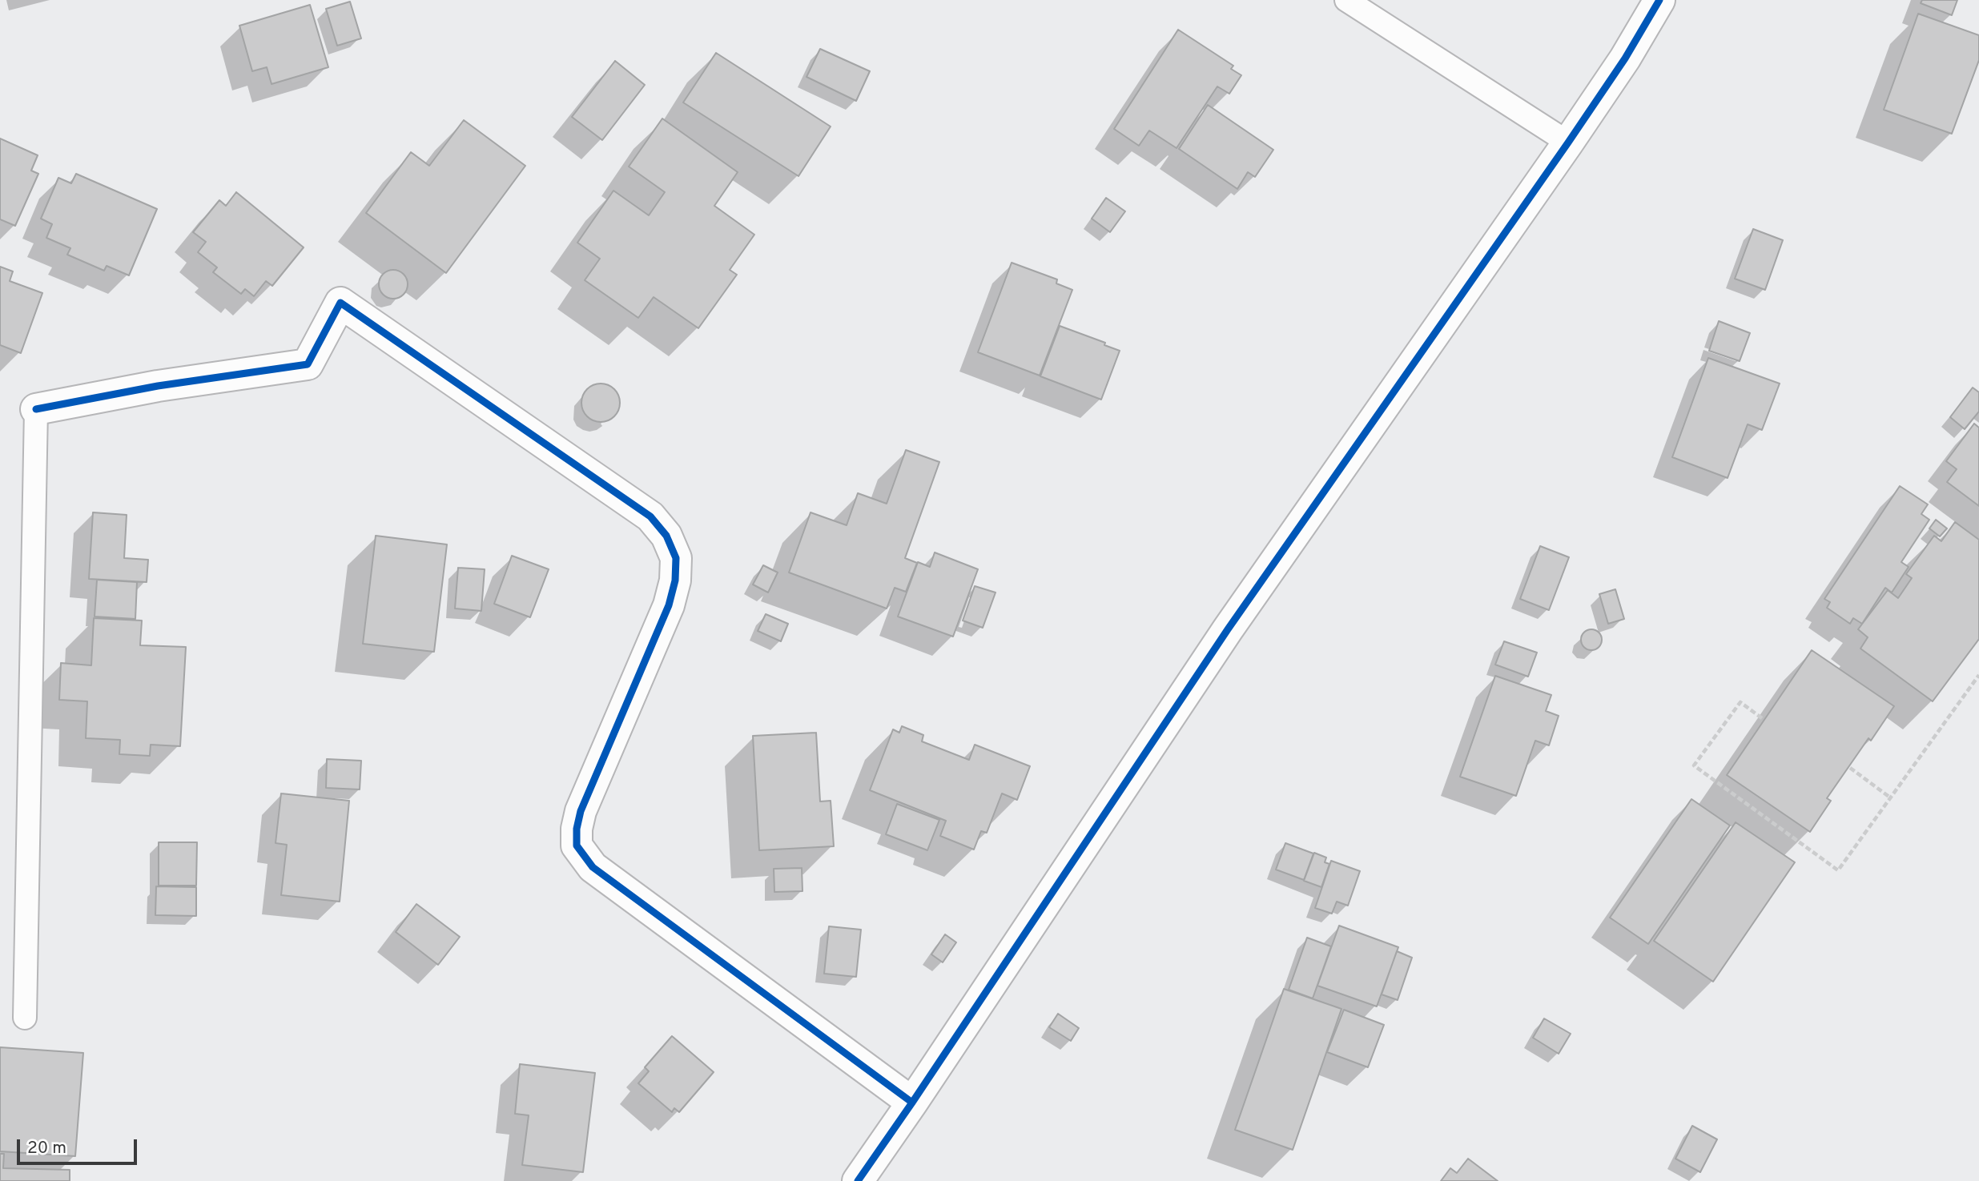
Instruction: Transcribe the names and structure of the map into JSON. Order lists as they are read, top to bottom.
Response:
{
  "scale_bar": "20 m"
}
